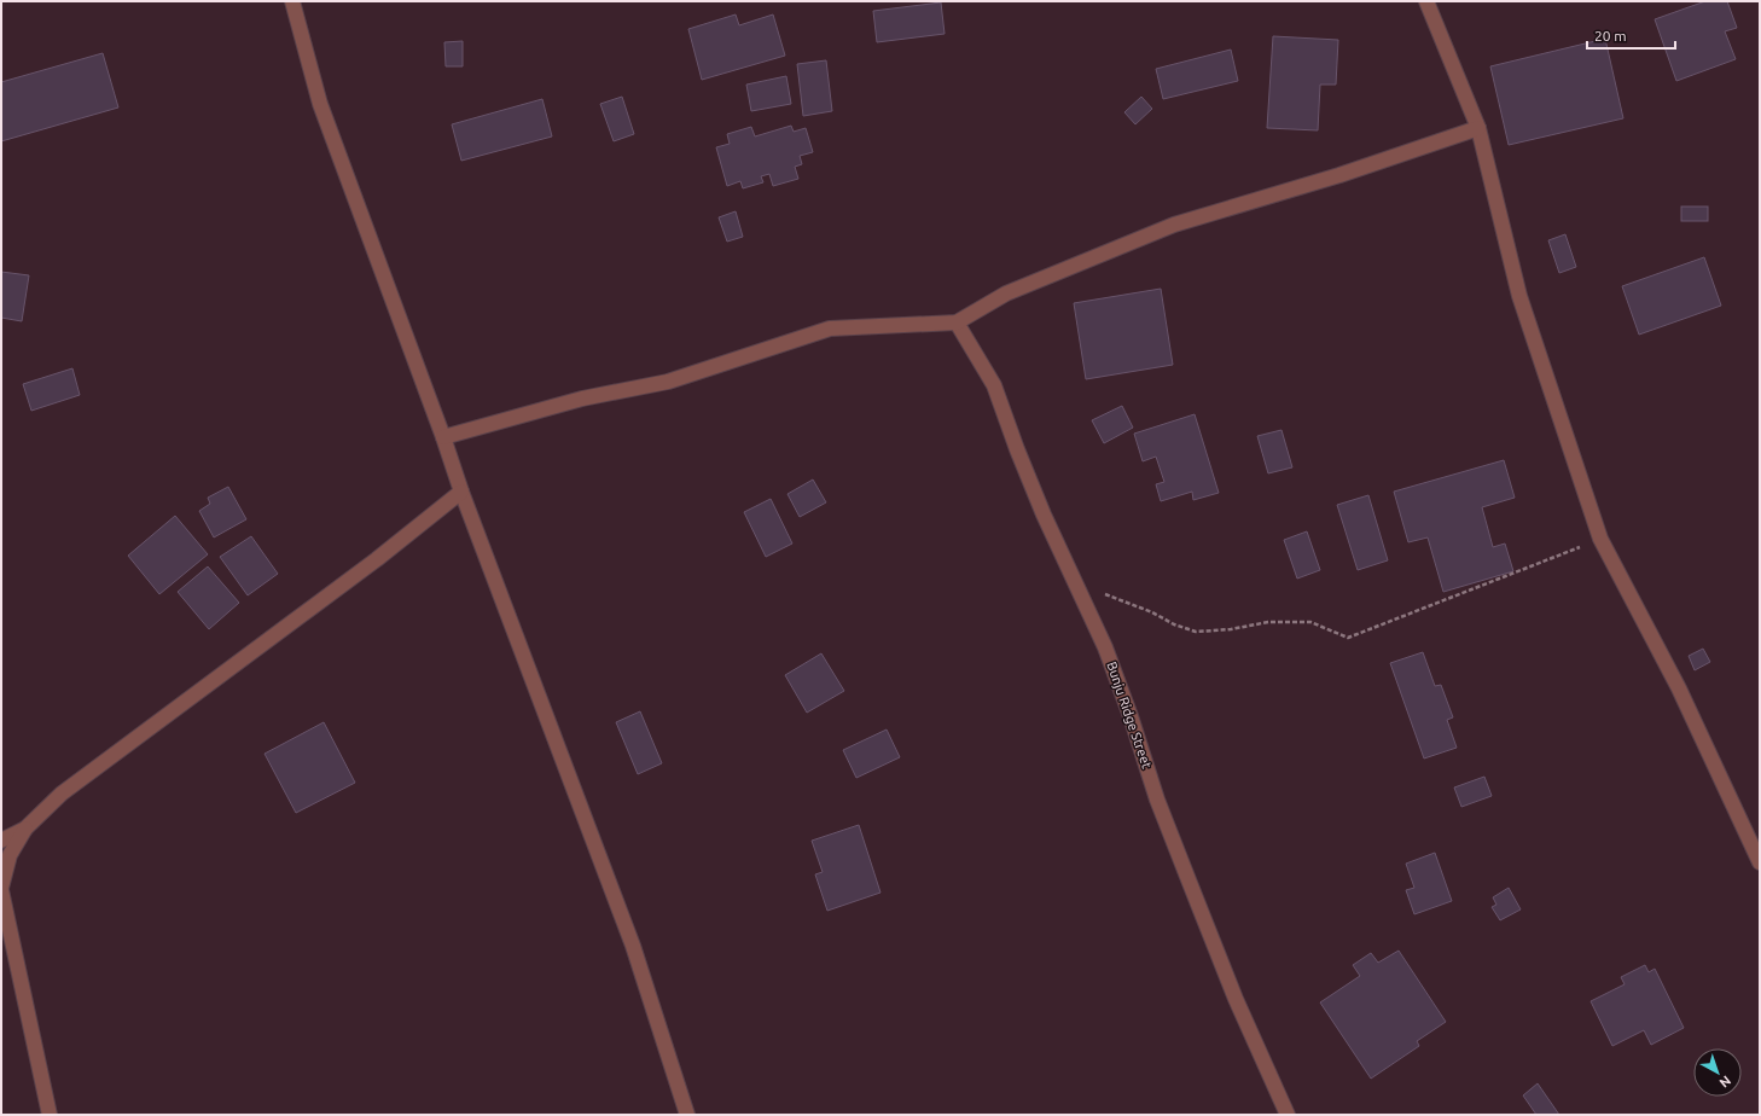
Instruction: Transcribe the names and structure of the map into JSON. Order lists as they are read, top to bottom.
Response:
{
  "streets": {
    "street": ["Bunju Ridge Street"]
  },
  "scale_bar": "20 m",
  "north": "bottom right"
}
